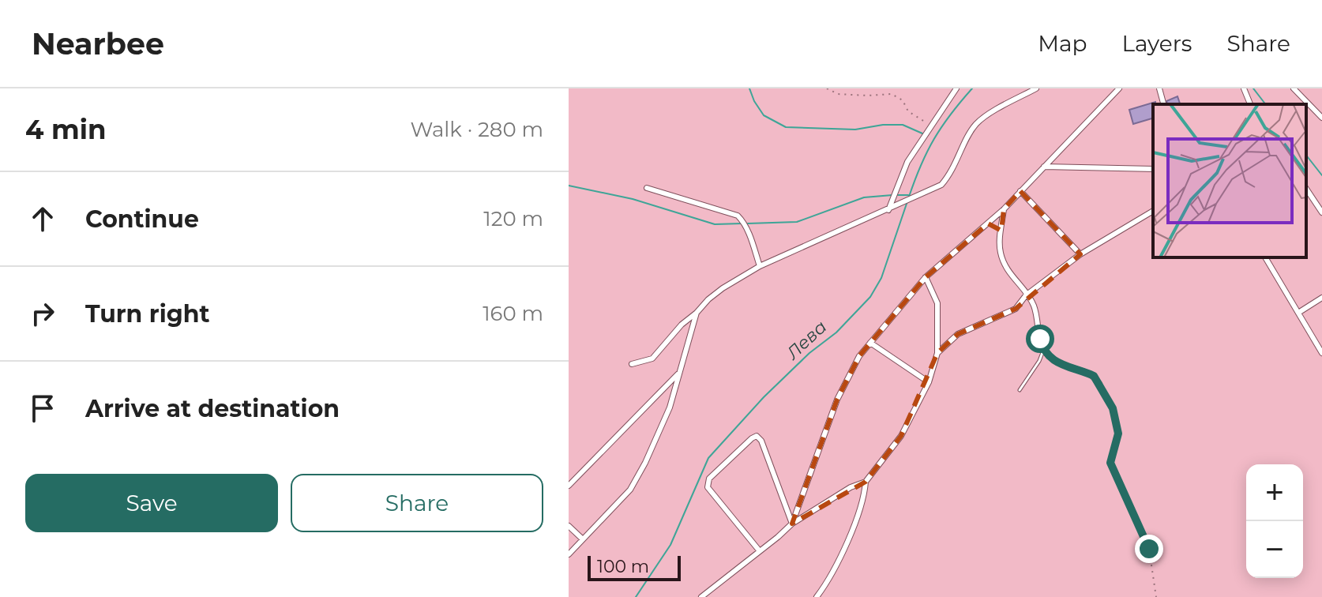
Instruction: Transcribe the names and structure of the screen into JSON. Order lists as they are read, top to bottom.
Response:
{
  "water": ["Лева"],
  "scale_bar": "100 m",
  "page": {
    "header": "Nearbee",
    "nav": ["Map", "Layers", "Share"],
    "heading": ["4 min", "Walk · 280 m"],
    "list": [
      ["Continue", "120 m"],
      ["Turn right", "160 m"],
      "Arrive at destination"
    ],
    "buttons": ["Save", "Share"],
    "map_buttons": ["+", "−"],
    "scale": "100 m"
  }
}
